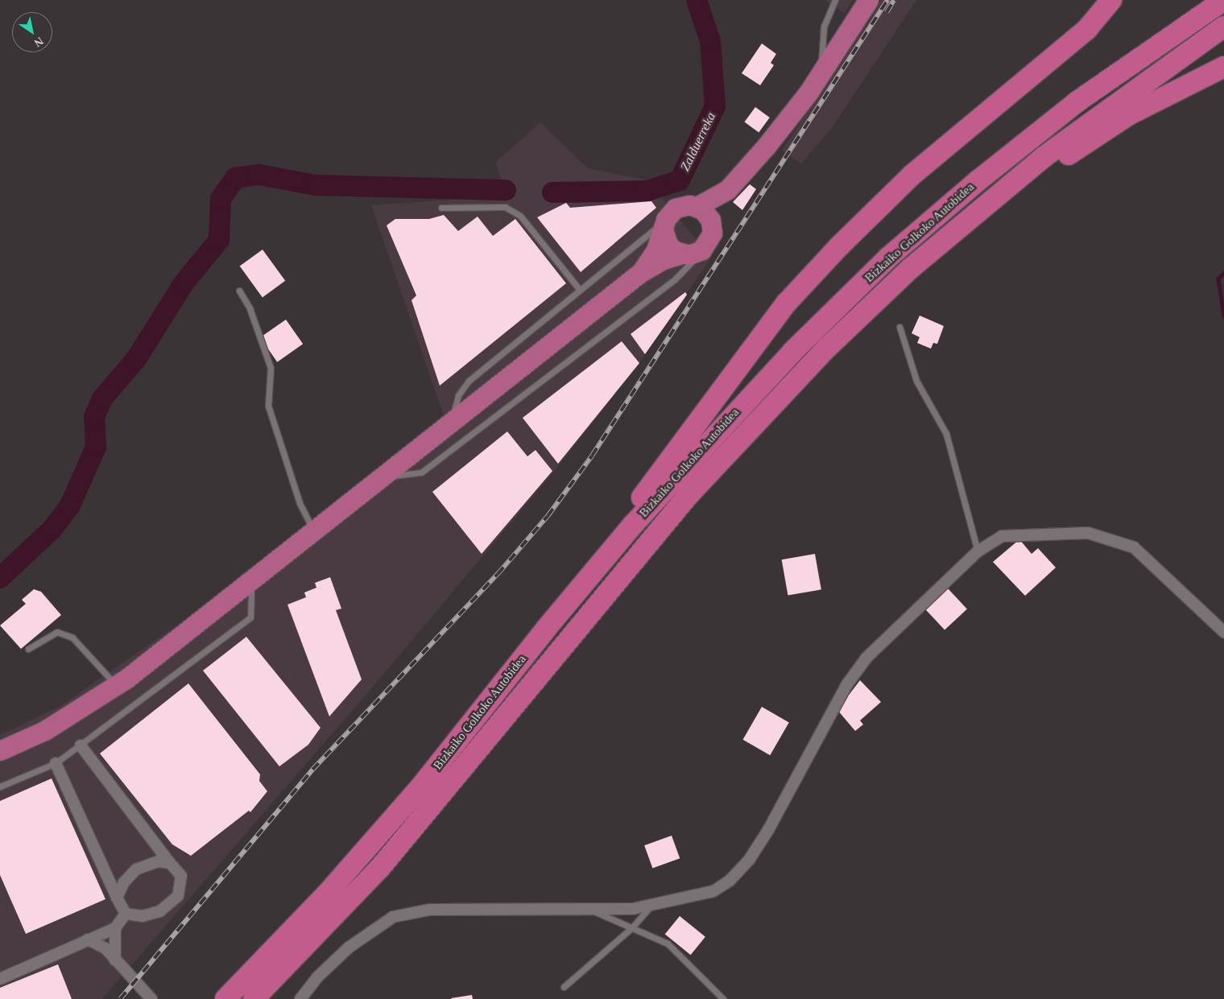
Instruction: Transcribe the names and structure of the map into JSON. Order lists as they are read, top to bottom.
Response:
{
  "streets": {
    "highway": ["Bizkaiko Golkoko Autobidea"]
  },
  "water": ["Zalduerreka"],
  "north": "bottom right"
}
